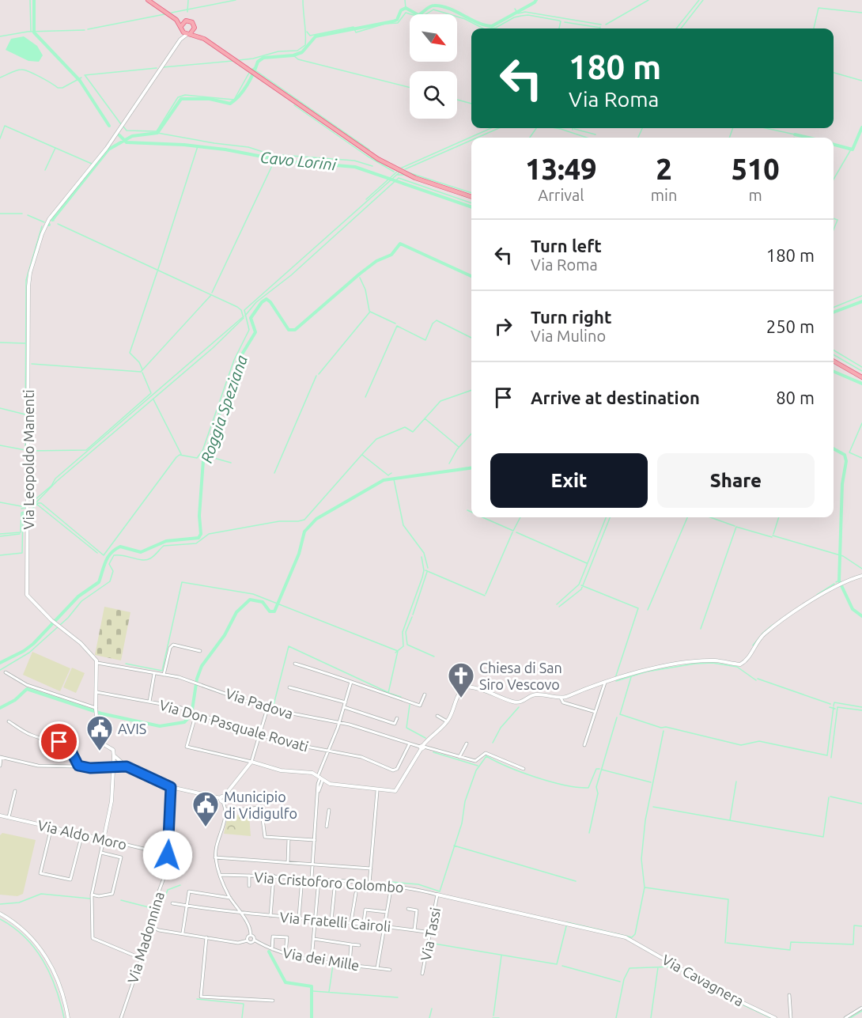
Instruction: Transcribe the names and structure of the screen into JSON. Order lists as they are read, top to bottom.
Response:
{
  "streets": {
    "street": [
      "Via Leopoldo Manenti",
      "Via Padova",
      "Via Don Pasquale Rovati",
      "Via Aldo Moro",
      "Via Cristoforo Colombo",
      "Via Fratelli Cairoli",
      "Via Tassi",
      "Via Madonnina",
      "Via dei Mille",
      "Via Cavagnera"
    ]
  },
  "crossings": [
    ["Via Leopoldo Manenti", "Via Padova"],
    ["Via Padova", "Via Don Pasquale Rovati"],
    ["Via Aldo Moro", "Via Madonnina"],
    ["Via Cristoforo Colombo", "Via Tassi"],
    ["Via Cristoforo Colombo", "Via Cavagnera"],
    ["Via Fratelli Cairoli", "Via Tassi"],
    ["Via Tassi", "Via Cavagnera"]
  ],
  "water": ["Cavo Lorini", "Roggia Speziana"],
  "places": {
    "church": ["Chiesa di San Siro Vescovo"],
    "public building": ["AVIS", "Municipio di Vidigulfo"]
  },
  "north": "bottom right",
  "page": {
    "turn": ["180 m", "Via Roma"],
    "eta": [
      "13:49",
      "Arrival",
      "2",
      "min",
      "510",
      "m"
    ],
    "list": [
      {
        "name": "Turn left",
        "note": "Via Roma",
        "value": "180 m"
      },
      {
        "name": "Turn right",
        "note": "Via Mulino",
        "value": "250 m"
      },
      {
        "name": "Arrive at destination",
        "value": "80 m"
      }
    ],
    "buttons": ["Exit", "Share"]
  }
}
